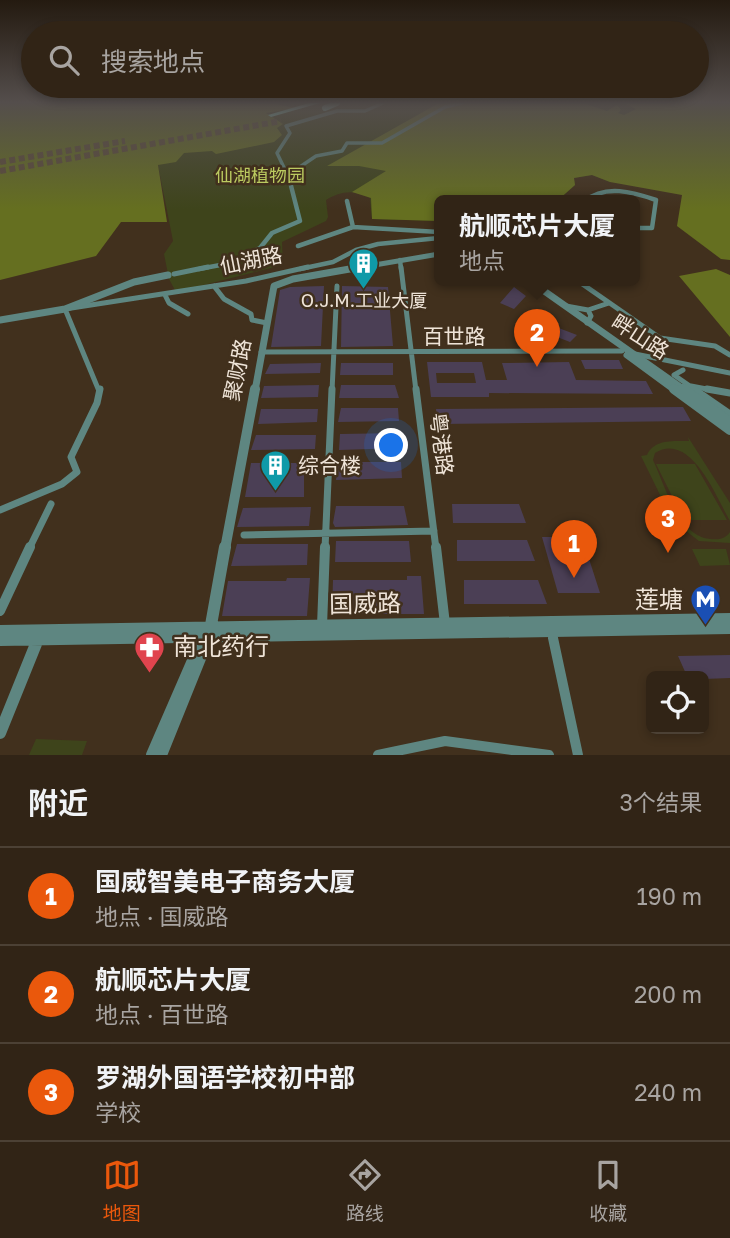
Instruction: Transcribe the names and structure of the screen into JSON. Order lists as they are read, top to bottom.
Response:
{
  "streets": {
    "street": [
      "仙湖路",
      "百世路",
      "畔山路",
      "聚财路",
      "粤港路",
      "国威路"
    ]
  },
  "crossings": [
    ["百世路", "畔山路"],
    ["百世路", "聚财路"],
    ["百世路", "粤港路"],
    ["聚财路", "粤港路"],
    ["聚财路", "国威路"],
    ["粤港路", "国威路"]
  ],
  "parks": ["仙湖植物园"],
  "places": {
    "building": ["O.J.M.工业大厦", "综合楼"],
    "metro station": ["莲塘"],
    "pharmacy": ["南北药行"]
  },
  "page": {
    "search": "搜索地点",
    "popup": ["航顺芯片大厦", "地点"],
    "pins": ["2", "3", "1"],
    "heading": ["附近", "3个结果"],
    "list": [
      {
        "mark": "1",
        "name": "国威智美电子商务大厦",
        "note": "地点 · 国威路",
        "value": "190 m"
      },
      {
        "mark": "2",
        "name": "航顺芯片大厦",
        "note": "地点 · 百世路",
        "value": "200 m"
      },
      {
        "mark": "3",
        "name": "罗湖外国语学校初中部",
        "note": "学校",
        "value": "240 m"
      }
    ],
    "nav": ["地图", "路线", "收藏"]
  }
}
